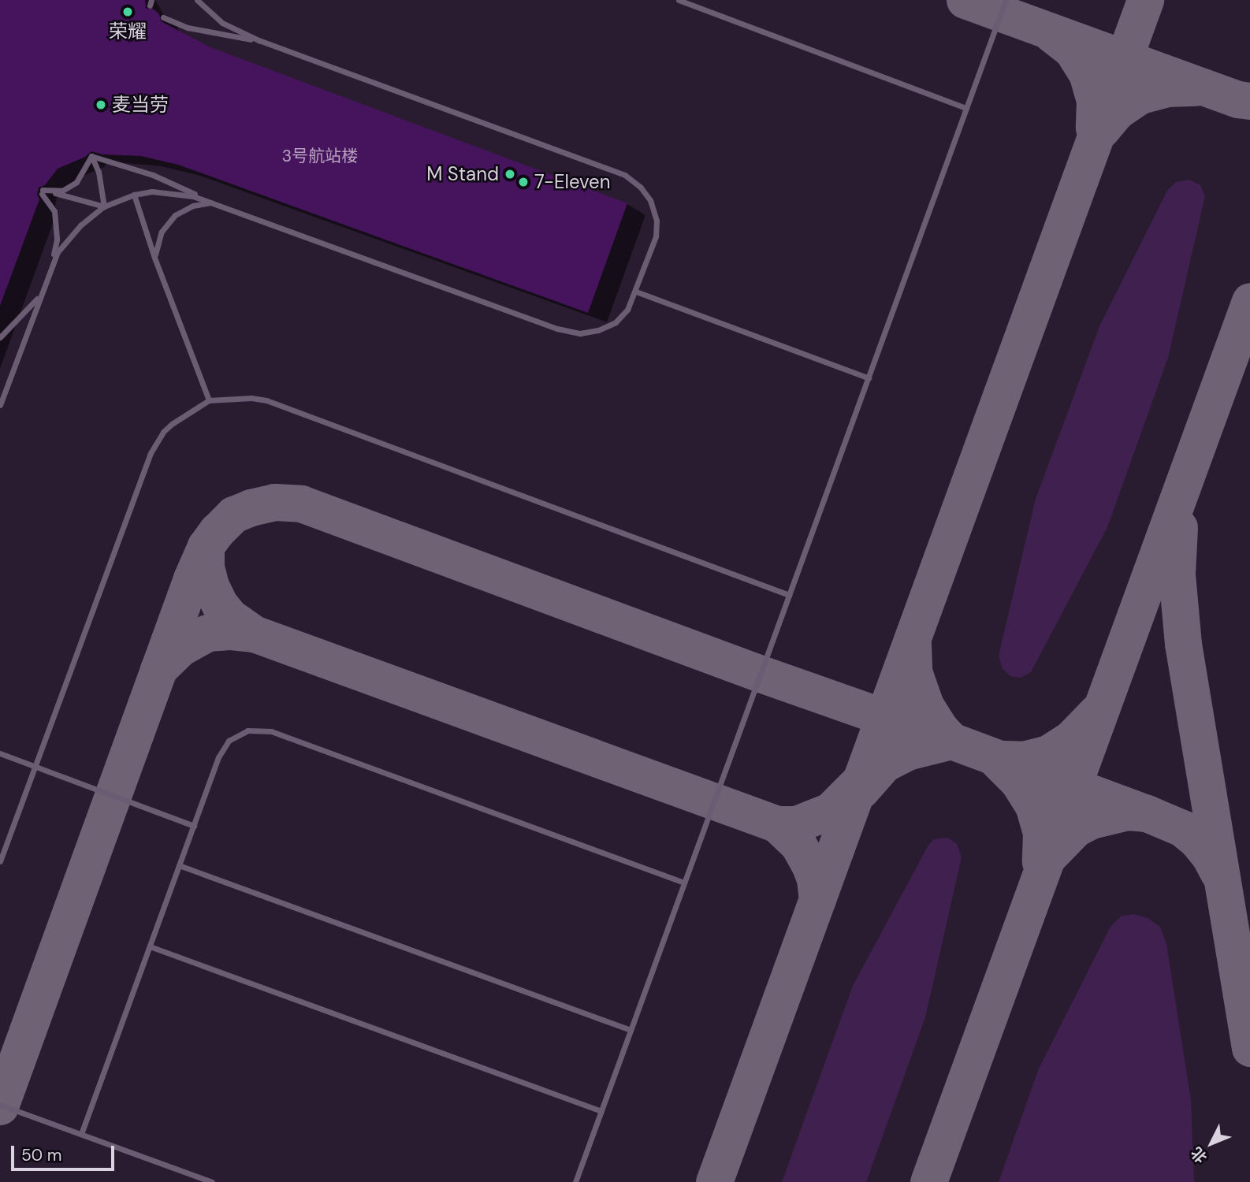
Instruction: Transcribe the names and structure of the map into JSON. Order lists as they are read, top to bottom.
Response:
{
  "places": [
    "荣耀",
    "麦当劳",
    "M Stand",
    "7-Eleven"
  ],
  "house_numbers": ["3号航站楼"],
  "scale_bar": "50 m",
  "north": "bottom left"
}
